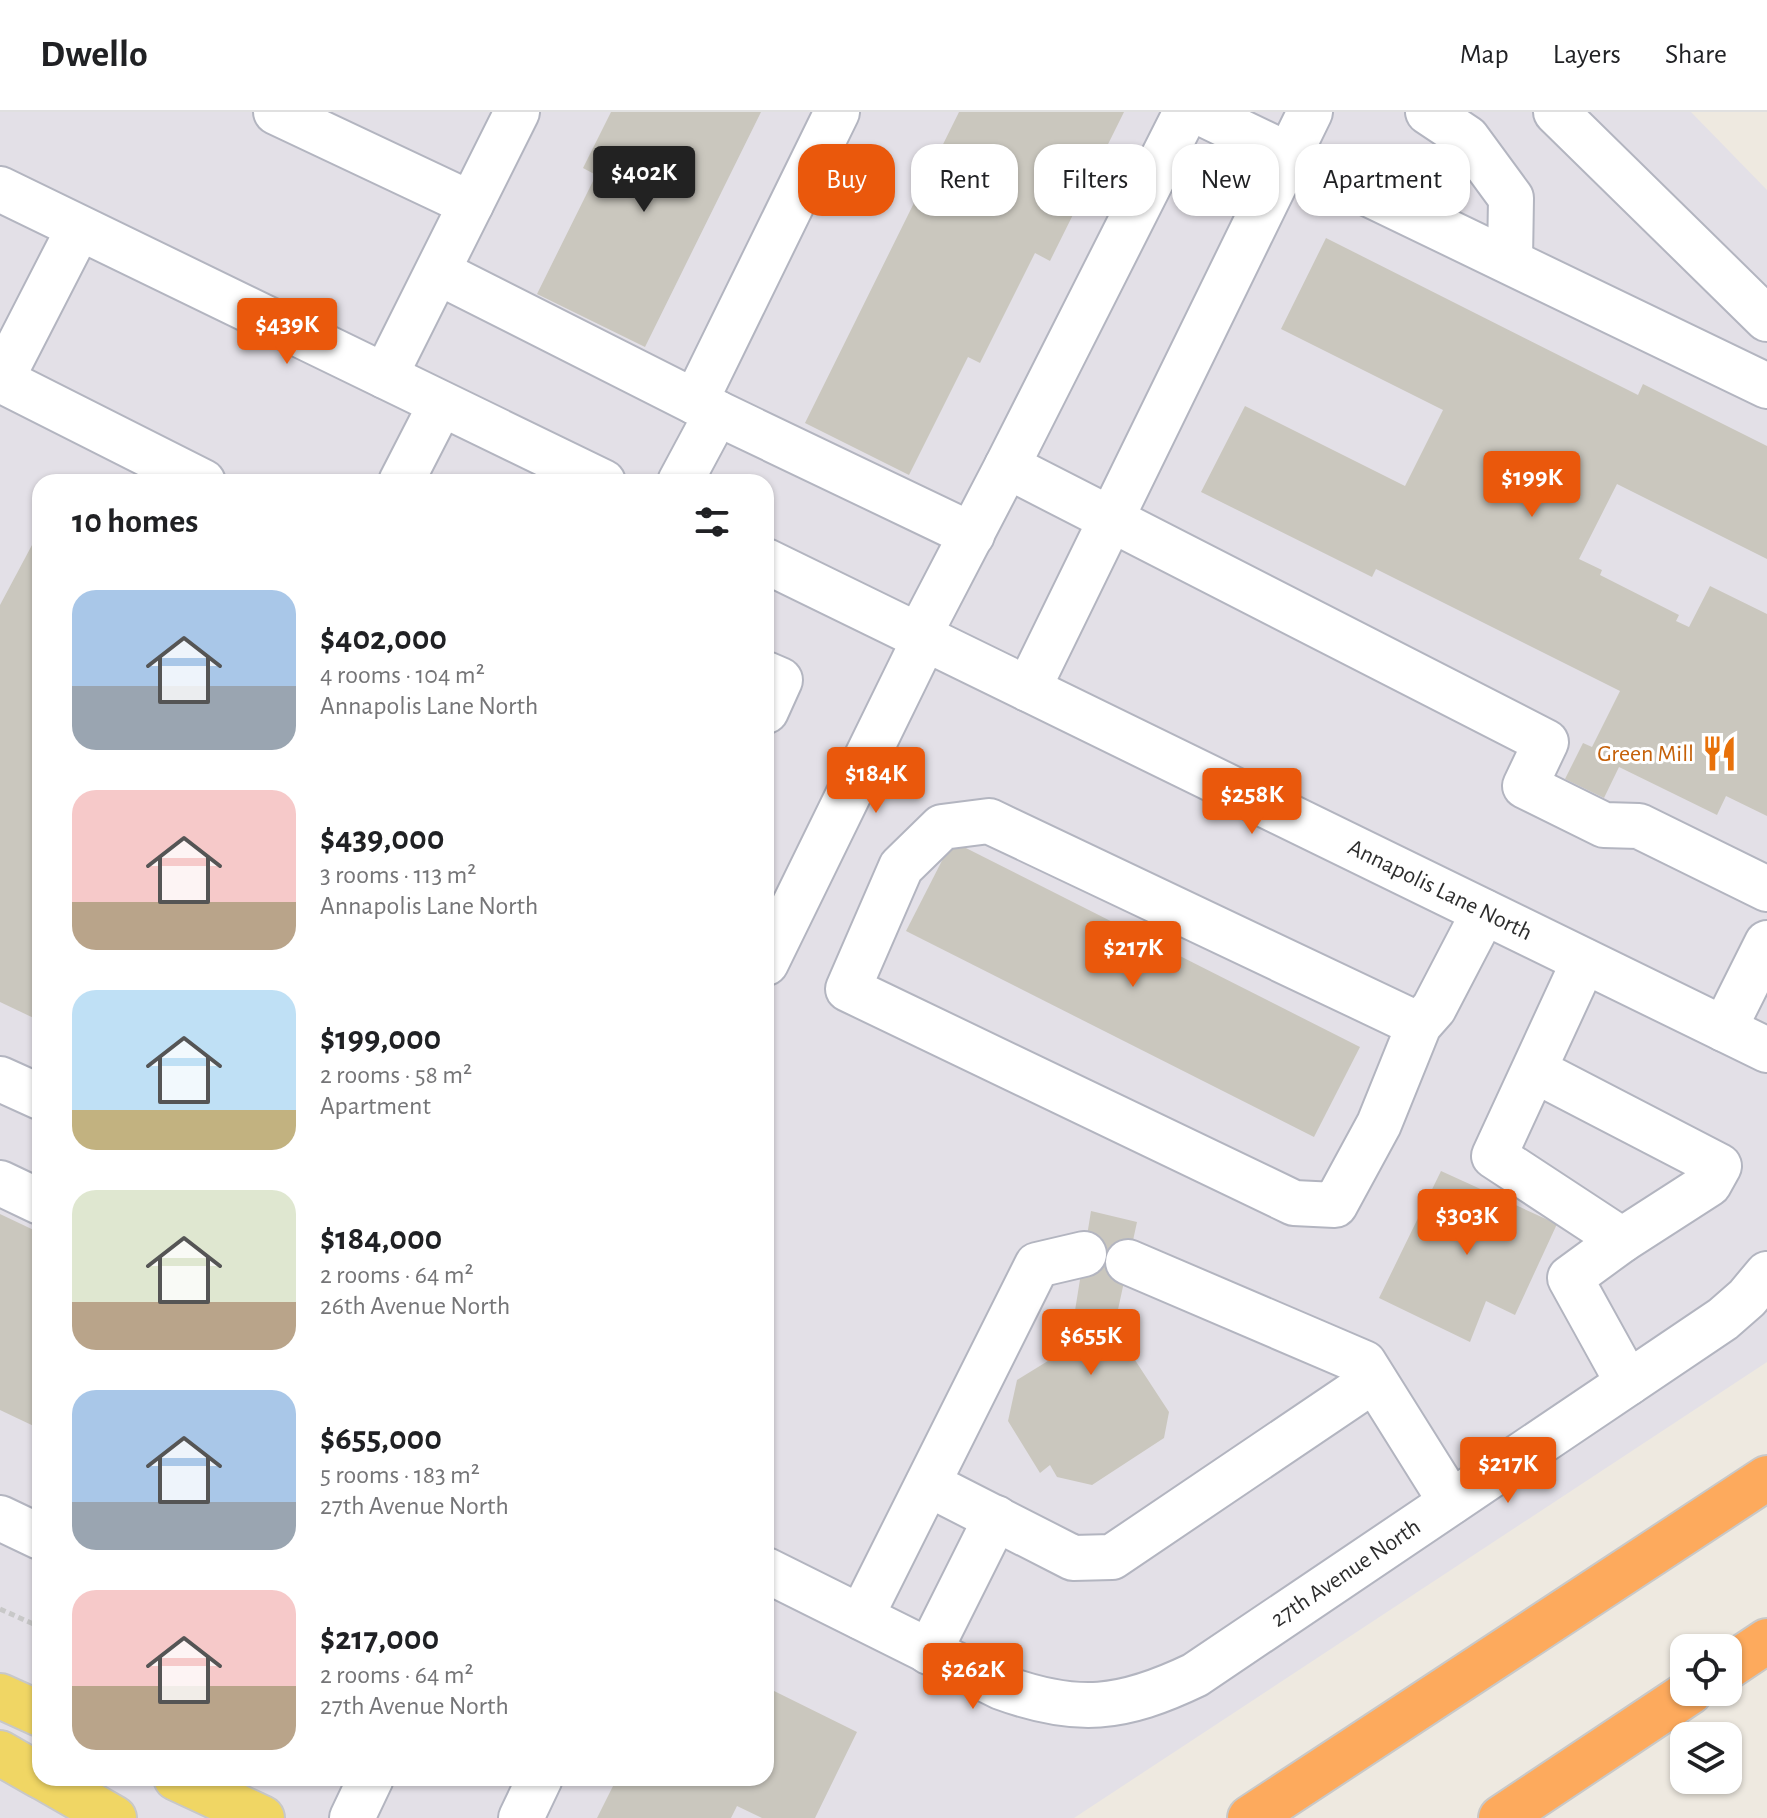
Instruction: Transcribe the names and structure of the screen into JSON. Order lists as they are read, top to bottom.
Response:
{
  "streets": {
    "street": ["Annapolis Lane North", "27th Avenue North"]
  },
  "places": {
    "restaurant": ["Green Mill"]
  },
  "page": {
    "header": "Dwello",
    "nav": ["Map", "Layers", "Share"],
    "chip": [
      "Buy",
      "Rent",
      "Filters",
      "New",
      "Apartment"
    ],
    "price": [
      "$402K",
      "$439K",
      "$199K",
      "$184K",
      "$258K",
      "$217K",
      "$303K",
      "$655K",
      "$217K",
      "$262K"
    ],
    "heading": "10 homes",
    "list": [
      {
        "name": "$402,000",
        "note": "4 rooms · 104 m² · Annapolis Lane North"
      },
      {
        "name": "$439,000",
        "note": "3 rooms · 113 m² · Annapolis Lane North"
      },
      {
        "name": "$199,000",
        "note": "2 rooms · 58 m² · Apartment"
      },
      {
        "name": "$184,000",
        "note": "2 rooms · 64 m² · 26th Avenue North"
      },
      {
        "name": "$655,000",
        "note": "5 rooms · 183 m² · 27th Avenue North"
      },
      {
        "name": "$217,000",
        "note": "2 rooms · 64 m² · 27th Avenue North"
      }
    ]
  }
}
